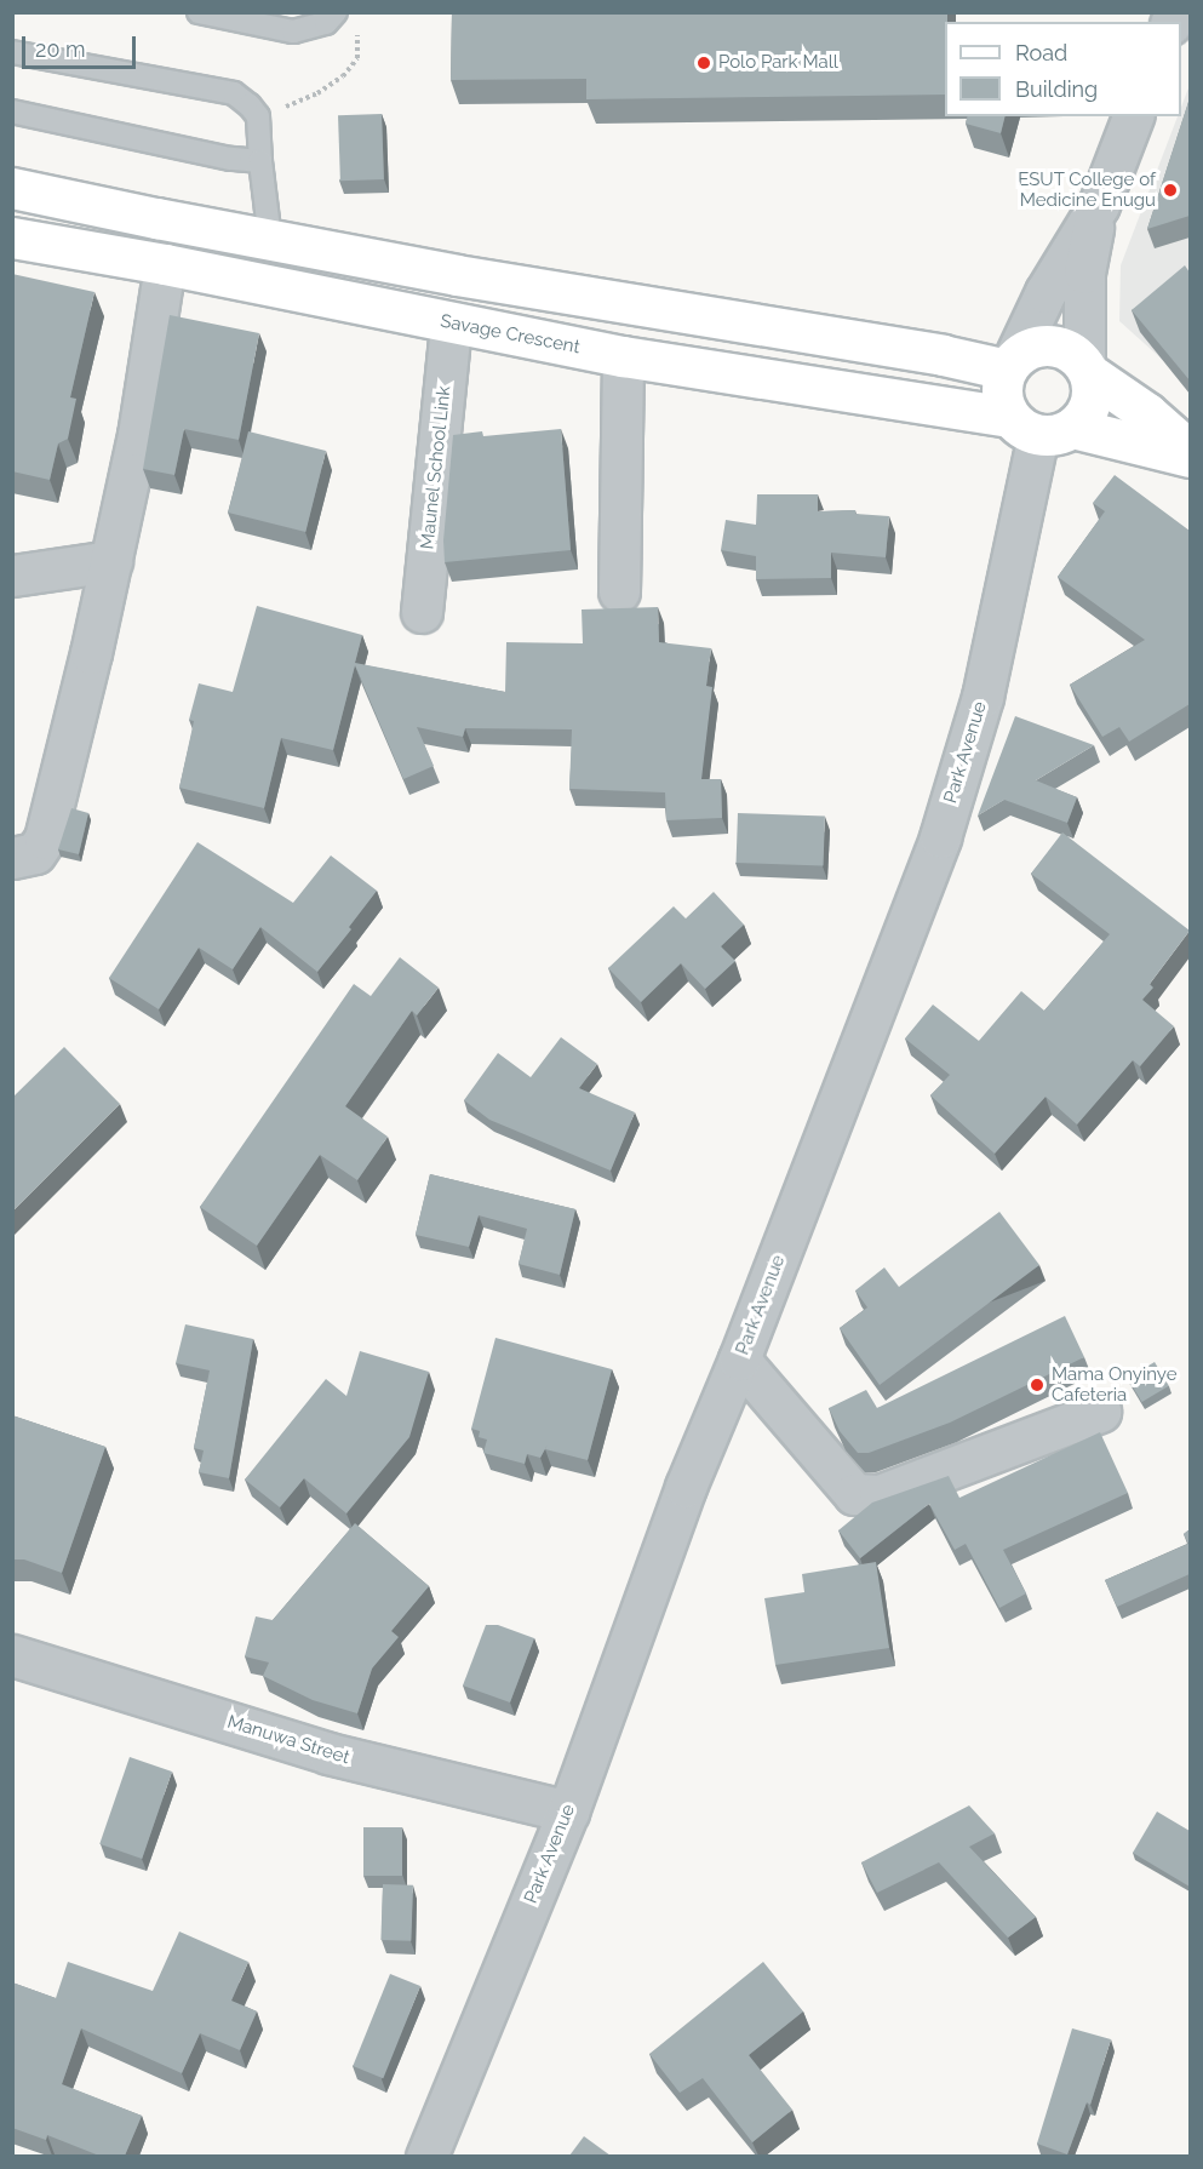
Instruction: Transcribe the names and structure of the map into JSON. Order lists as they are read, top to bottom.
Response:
{
  "streets": {
    "main road": ["Savage Crescent"],
    "street": ["Maunel School Link", "Park Avenue", "Manuwa Street"]
  },
  "crossings": [
    ["Savage Crescent", "Maunel School Link"],
    ["Savage Crescent", "Park Avenue"],
    ["Park Avenue", "Manuwa Street"]
  ],
  "places": ["Polo Park Mall", "ESUT College of Medicine Enugu", "Mama Onyinye Cafeteria"],
  "legend": ["Road", "Building"],
  "scale_bar": "20 m"
}
